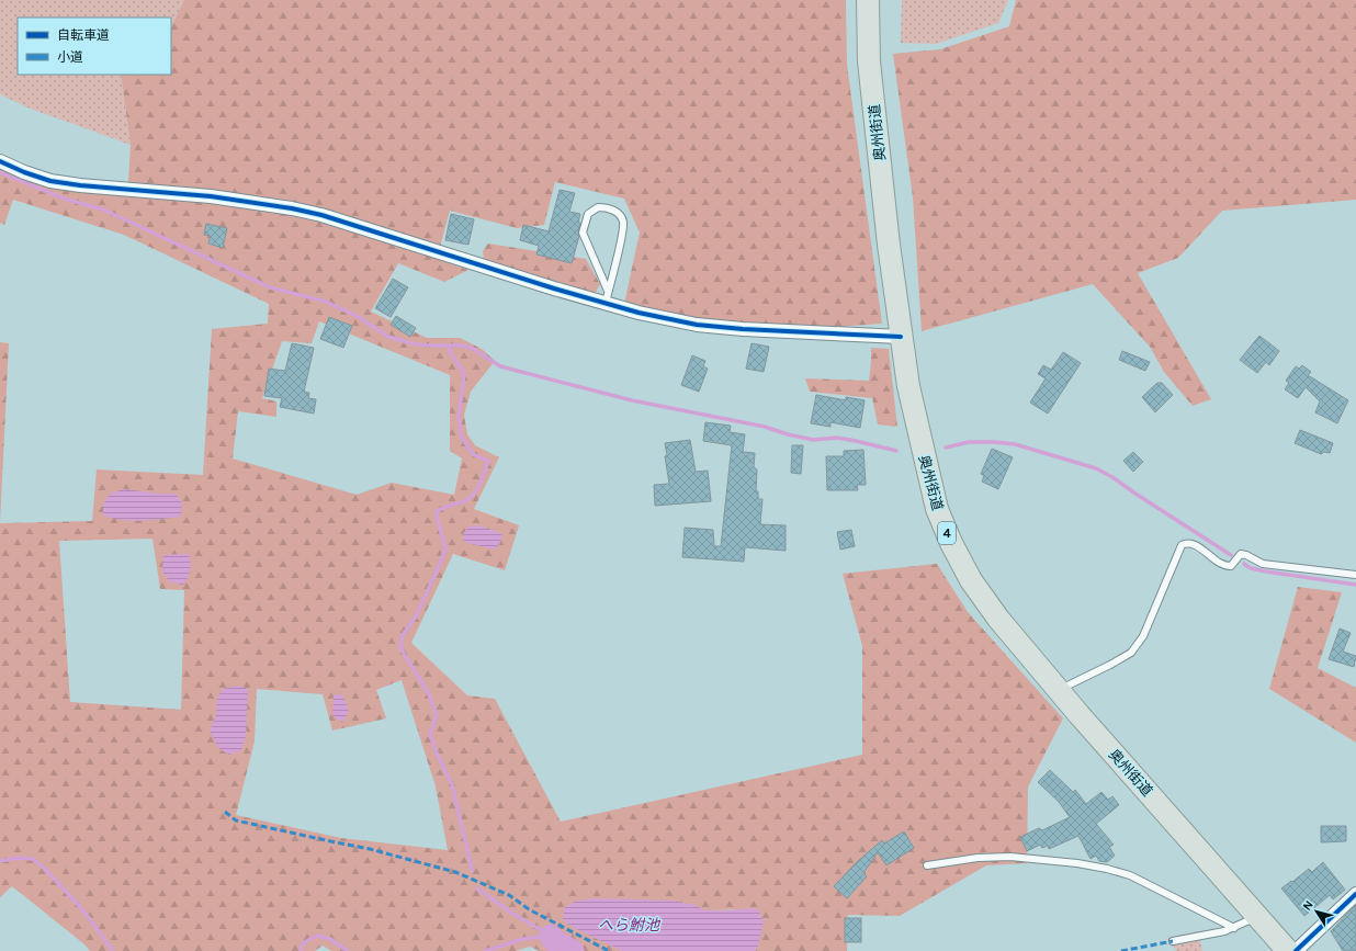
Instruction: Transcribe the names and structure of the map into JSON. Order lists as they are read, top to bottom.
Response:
{
  "streets": {
    "highway": ["奥州街道", "4"]
  },
  "water": ["へら鮒池"],
  "legend": ["自転車道", "小道"],
  "north": "top left"
}
